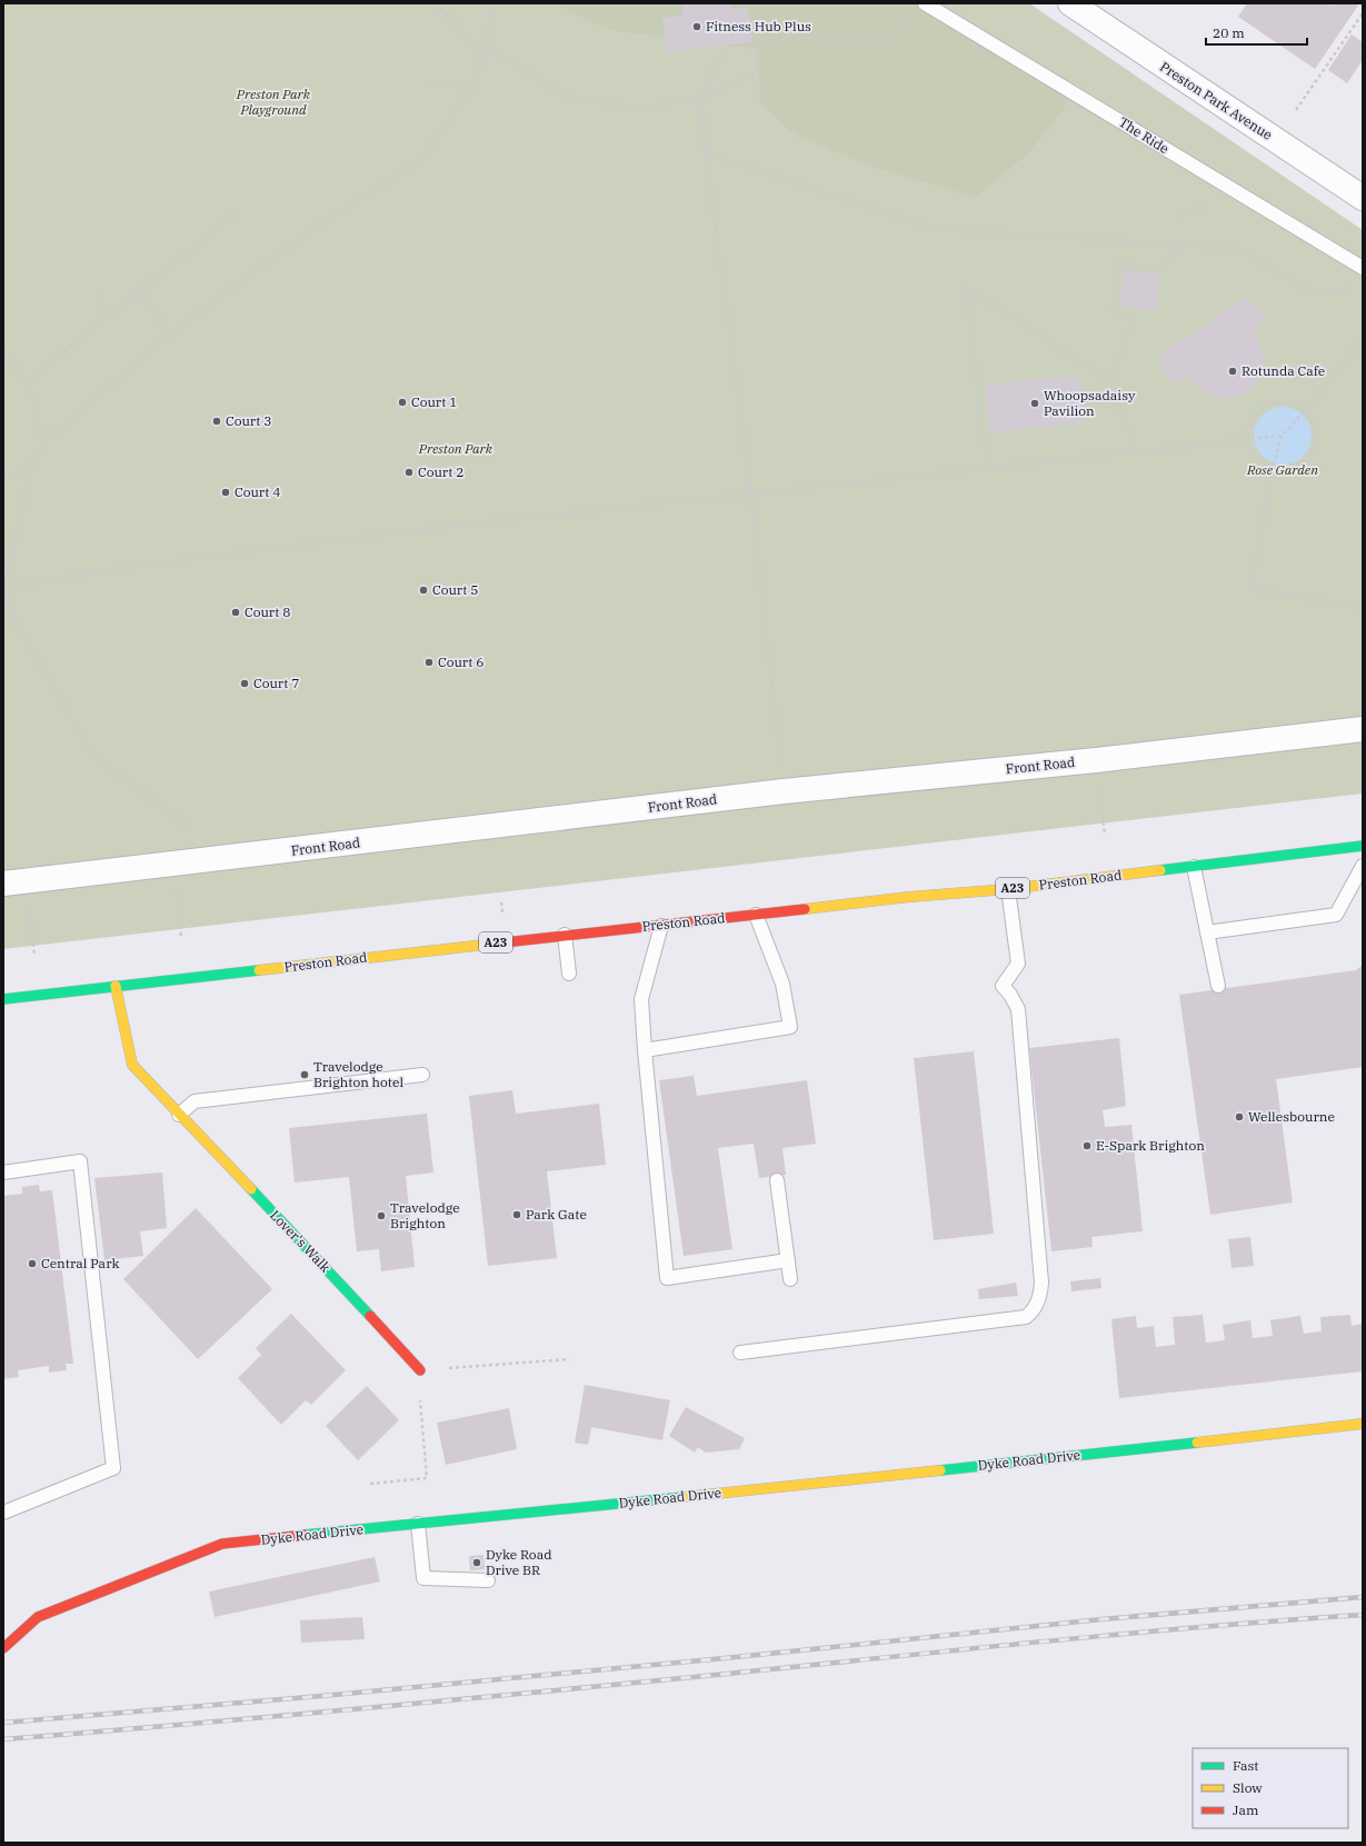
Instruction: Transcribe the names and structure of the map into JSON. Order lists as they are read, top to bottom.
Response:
{
  "streets": {
    "main road": [
      "Preston Road",
      "A23",
      "Lover's Walk",
      "Dyke Road Drive"
    ],
    "street": ["Preston Park Avenue", "Front Road"],
    "lane": ["The Ride"]
  },
  "crossings": [
    ["Preston Road", "Lover's Walk"]
  ],
  "parks": ["Preston Park Playground", "Preston Park", "Rose Garden"],
  "places": [
    "Fitness Hub Plus",
    "Rotunda Cafe",
    "Court 1",
    "Whoopsadaisy Pavilion",
    "Court 3",
    "Court 2",
    "Court 4",
    "Court 5",
    "Court 8",
    "Court 6",
    "Court 7",
    "Travelodge Brighton hotel",
    "Wellesbourne",
    "E-Spark Brighton",
    "Park Gate",
    "Travelodge Brighton",
    "Central Park",
    "Dyke Road Drive BR"
  ],
  "legend": ["Fast", "Slow", "Jam"],
  "scale_bar": "20 m"
}
